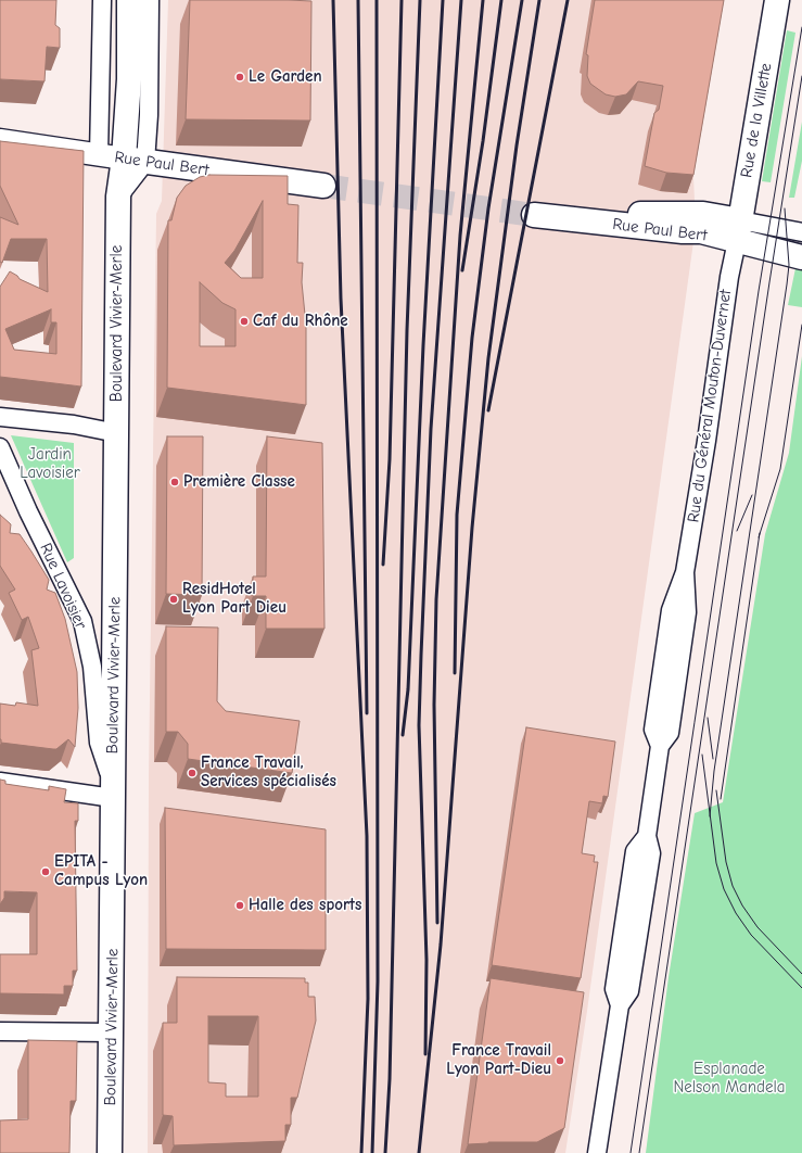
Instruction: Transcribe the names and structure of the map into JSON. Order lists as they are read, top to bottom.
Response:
{
  "streets": {
    "main road": ["Rue de la Villette", "Rue Paul Bert", "Boulevard Vivier-Merle"],
    "street": ["Rue du Général Mouton-Duvernet", "Rue Lavoisier"]
  },
  "crossings": [
    ["Rue de la Villette", "Rue Paul Bert"],
    ["Rue de la Villette", "Rue du Général Mouton-Duvernet"],
    ["Rue Paul Bert", "Boulevard Vivier-Merle"],
    ["Rue Paul Bert", "Rue du Général Mouton-Duvernet"],
    ["Boulevard Vivier-Merle", "Rue Lavoisier"]
  ],
  "parks": ["Jardin Lavoisier", "Esplanade Nelson Mandela"],
  "places": [
    "Le Garden",
    "Caf du Rhône",
    "Première Classe",
    "ResidHotel Lyon Part Dieu",
    "France Travail, Services spécialisés",
    "EPITA - Campus Lyon",
    "Halle des sports",
    "France Travail Lyon Part-Dieu"
  ]
}
